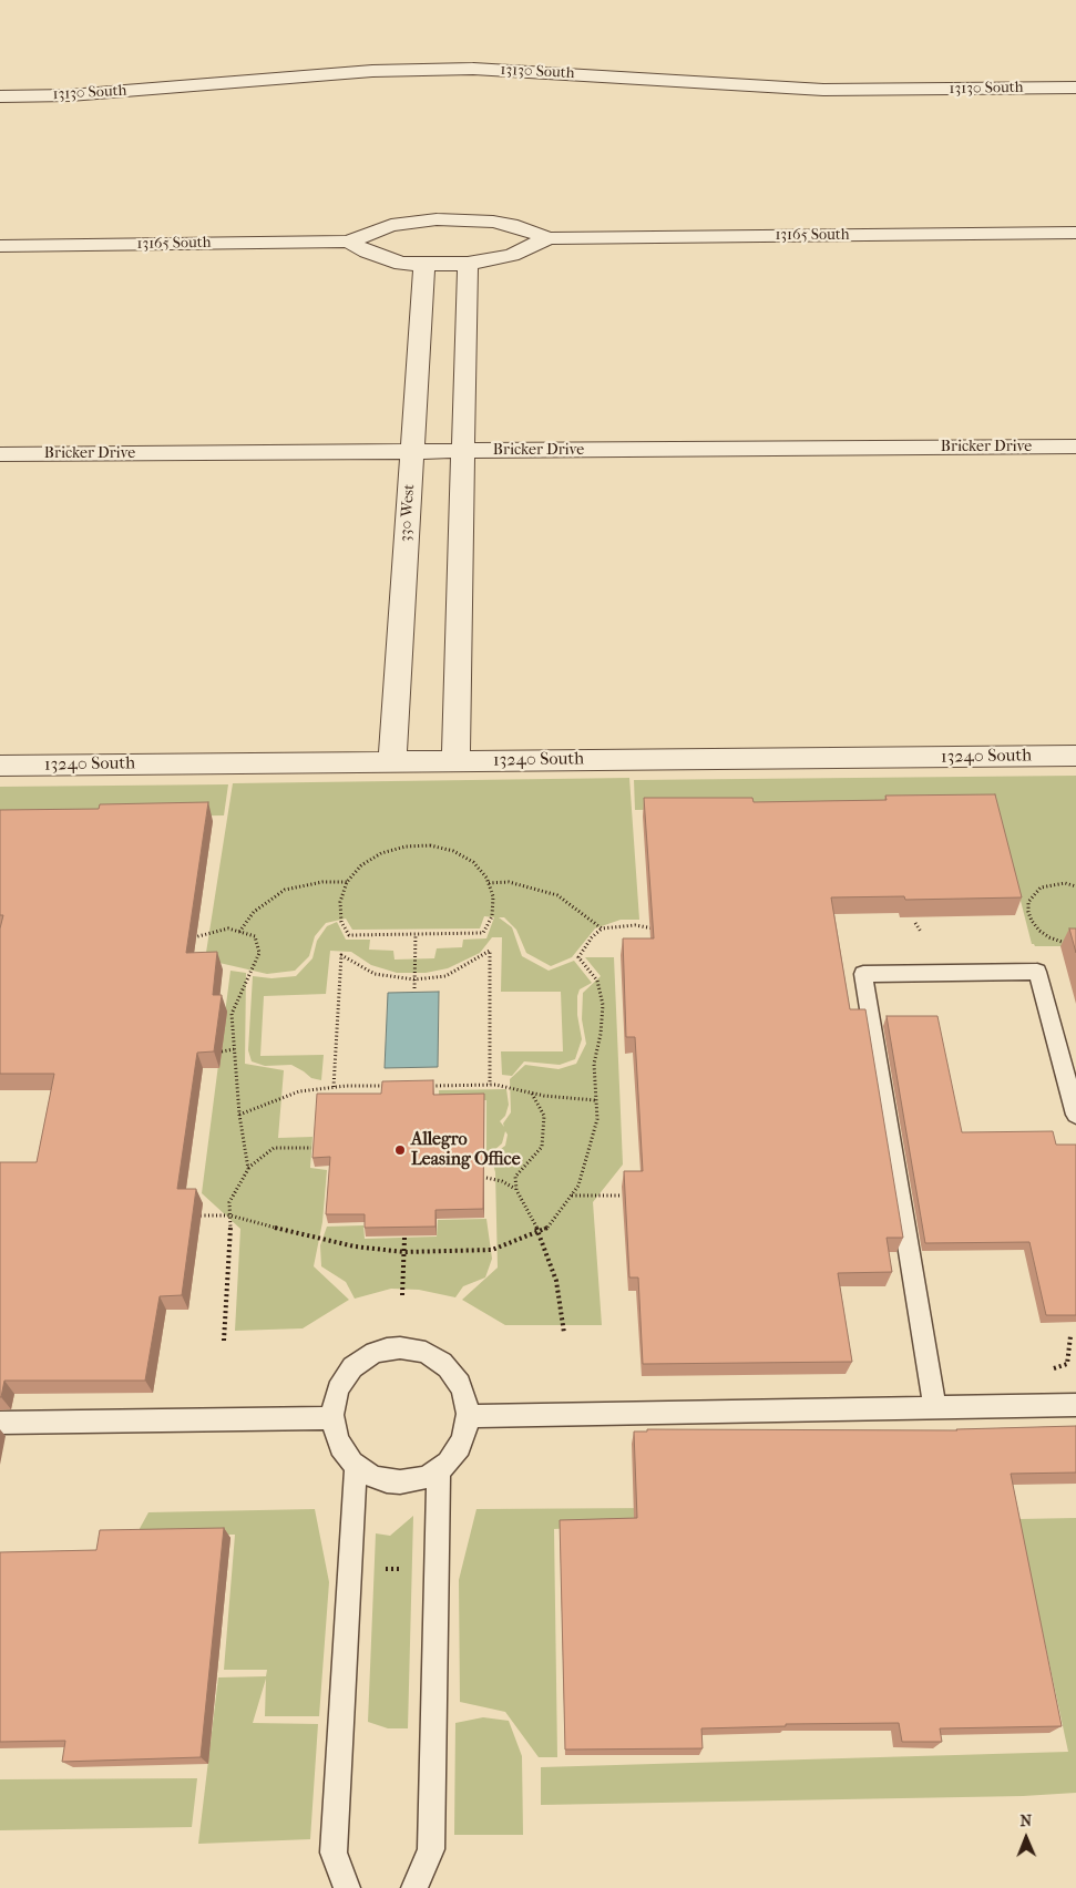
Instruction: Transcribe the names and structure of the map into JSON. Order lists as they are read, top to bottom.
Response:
{
  "streets": {
    "street": [
      "13130 South",
      "13165 South",
      "Bricker Drive",
      "330 West",
      "13240 South"
    ]
  },
  "crossings": [
    ["13165 South", "330 West"],
    ["Bricker Drive", "330 West"],
    ["330 West", "13240 South"]
  ],
  "places": ["Allegro Leasing Office"],
  "north": "top"
}
